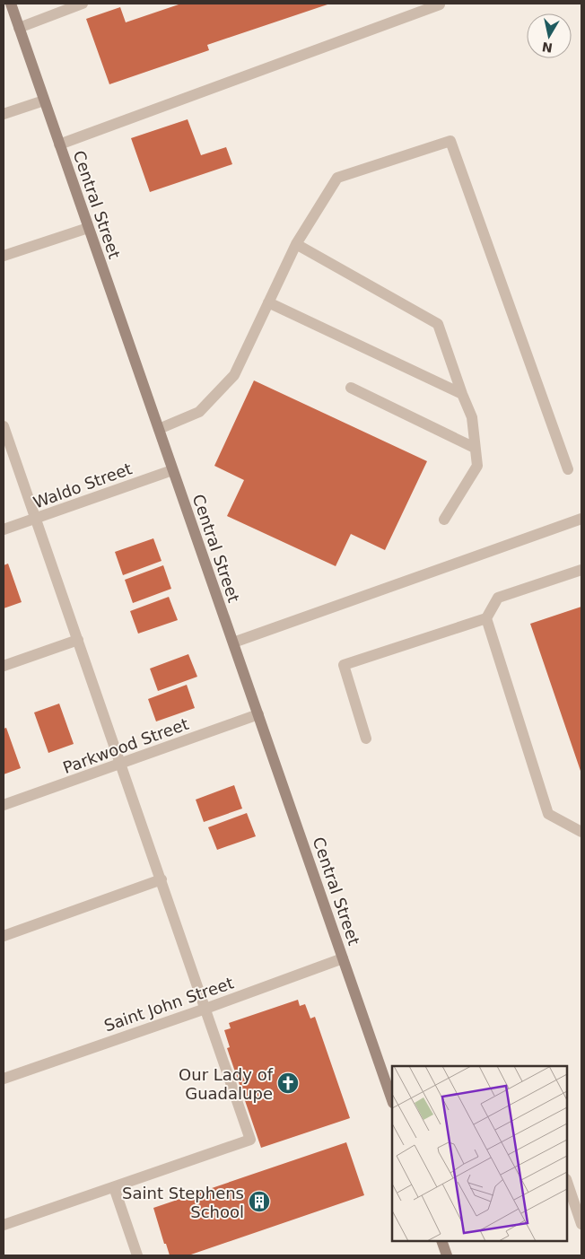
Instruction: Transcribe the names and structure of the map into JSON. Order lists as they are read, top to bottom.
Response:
{
  "streets": {
    "street": [
      "Central Street",
      "Waldo Street",
      "Parkwood Street",
      "Saint John Street"
    ]
  },
  "crossings": [
    ["Central Street", "Waldo Street"],
    ["Central Street", "Parkwood Street"],
    ["Central Street", "Saint John Street"]
  ],
  "places": {
    "church": ["Our Lady of Guadalupe"],
    "building": ["Saint Stephens School"]
  },
  "north": "bottom"
}
